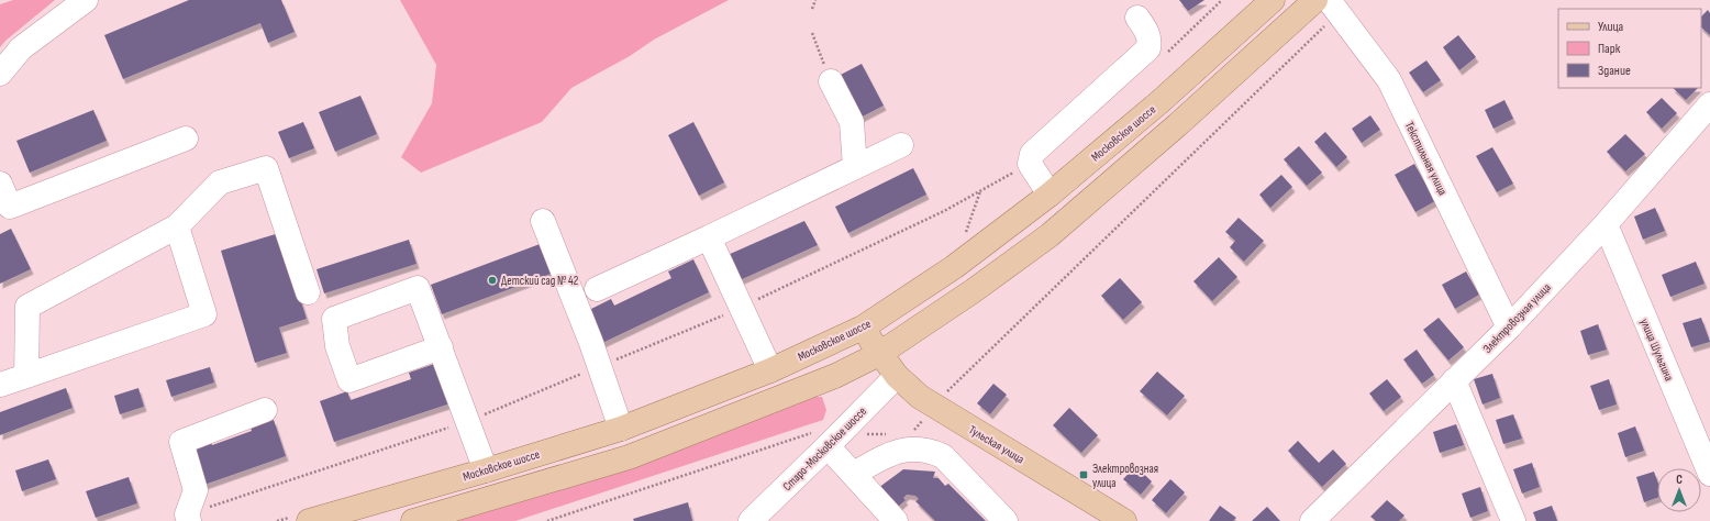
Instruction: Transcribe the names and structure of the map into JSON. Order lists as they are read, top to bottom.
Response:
{
  "streets": {
    "main road": ["Московское шоссе", "Тульская улица"],
    "street": [
      "Текстильная улица",
      "Электровозная улица",
      "улица Шульгина",
      "Старо-Московское шоссе"
    ]
  },
  "crossings": [
    ["Московское шоссе", "Тульская улица"],
    ["Текстильная улица", "Электровозная улица"],
    ["Электровозная улица", "улица Шульгина"],
    ["Тульская улица", "Старо-Московское шоссе"]
  ],
  "places": {
    "other": ["Детский сад № 42"],
    "transit": ["Электровозная улица"]
  },
  "legend": ["Улица", "Парк", "Здание"],
  "north": "top"
}
